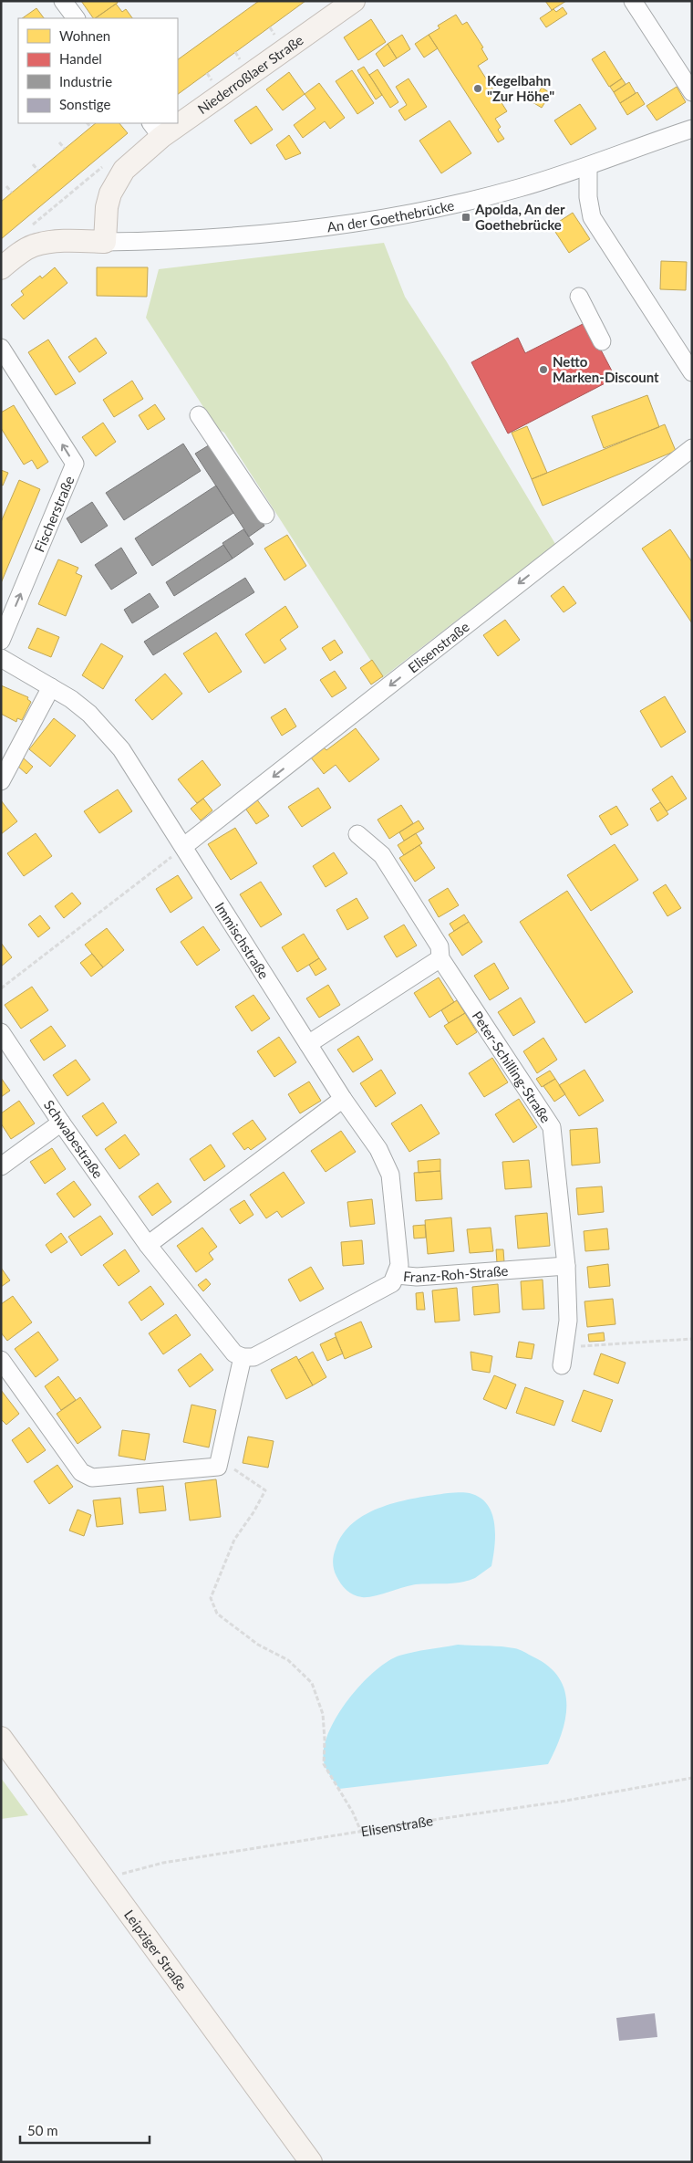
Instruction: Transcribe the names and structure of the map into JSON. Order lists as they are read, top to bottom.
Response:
{
  "streets": {
    "main road": ["Niederroßlaer Straße", "Leipziger Straße"],
    "street": [
      "An der Goethebrücke",
      "Fischerstraße",
      "Elisenstraße",
      "Immischstraße",
      "Peter-Schilling-Straße",
      "Schwabestraße",
      "Franz-Roh-Straße"
    ]
  },
  "crossings": [
    ["Niederroßlaer Straße", "An der Goethebrücke"],
    ["Elisenstraße", "Immischstraße"],
    ["Elisenstraße", "Leipziger Straße"],
    ["Immischstraße", "Franz-Roh-Straße"],
    ["Peter-Schilling-Straße", "Franz-Roh-Straße"],
    ["Schwabestraße", "Franz-Roh-Straße"]
  ],
  "one_way": ["Fischerstraße", "Elisenstraße"],
  "places": {
    "other": ["Kegelbahn \"Zur Höhe\"", "Netto Marken-Discount"],
    "transit": ["Apolda, An der Goethebrücke"]
  },
  "legend": [
    "Wohnen",
    "Handel",
    "Industrie",
    "Sonstige"
  ],
  "scale_bar": "50 m"
}
